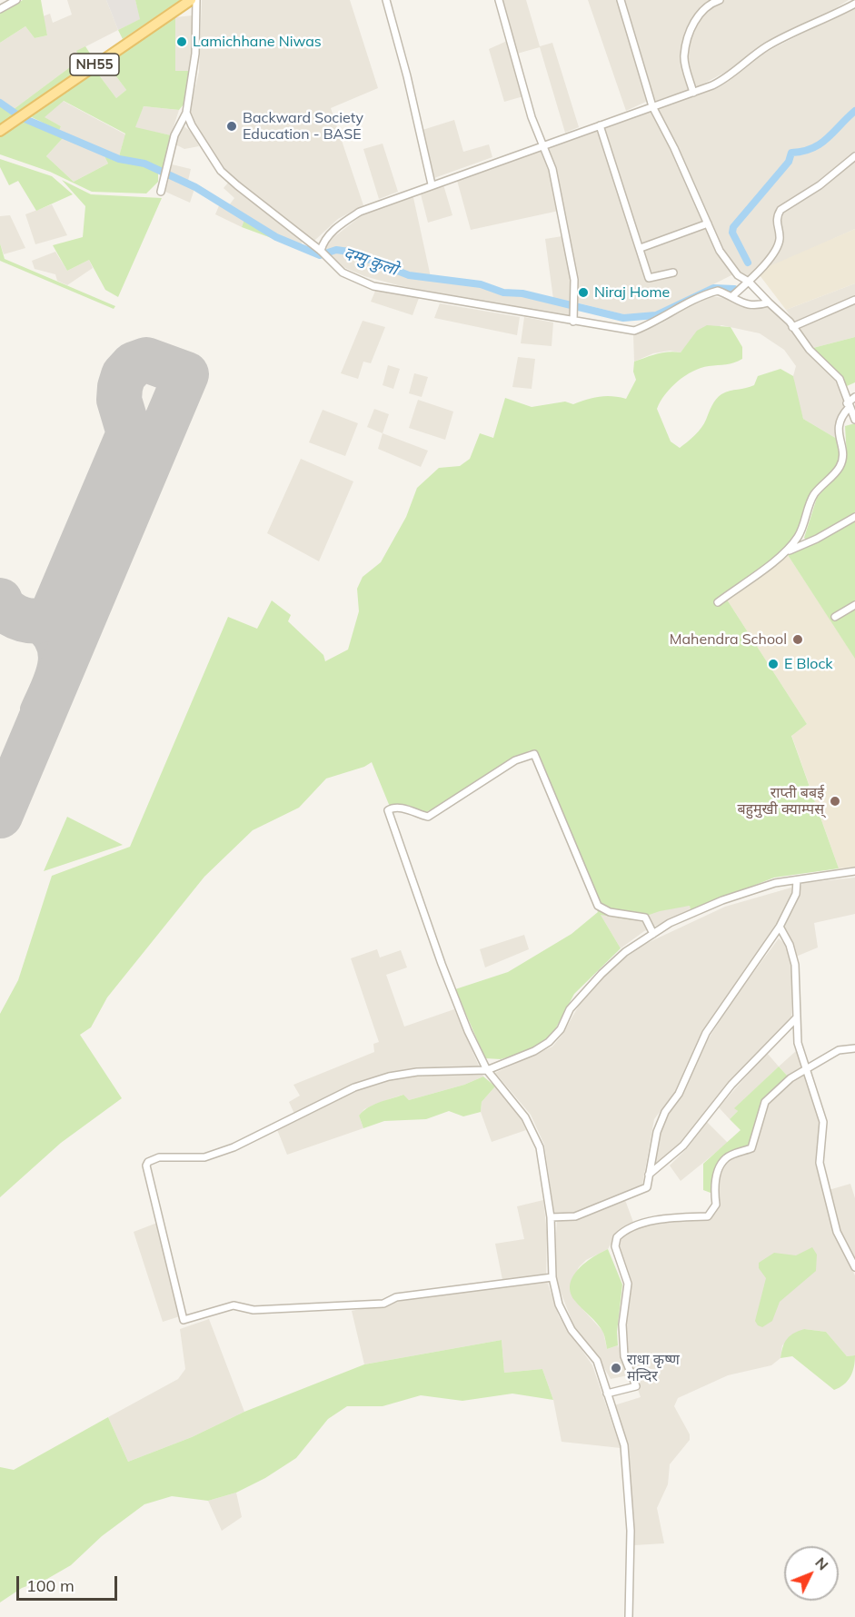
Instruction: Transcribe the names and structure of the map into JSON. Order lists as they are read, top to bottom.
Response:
{
  "streets": {
    "main road": ["NH55"]
  },
  "water": ["दम्मु कुलो"],
  "places": [
    "Lamichhane Niwas",
    "Backward Society Education - BASE",
    "Niraj Home",
    "Mahendra School",
    "E Block",
    "राप्ती बबई बहुमुखी क्याम्पस्",
    "राधा कृष्ण मन्दिर"
  ],
  "scale_bar": "100 m",
  "north": "top right"
}
